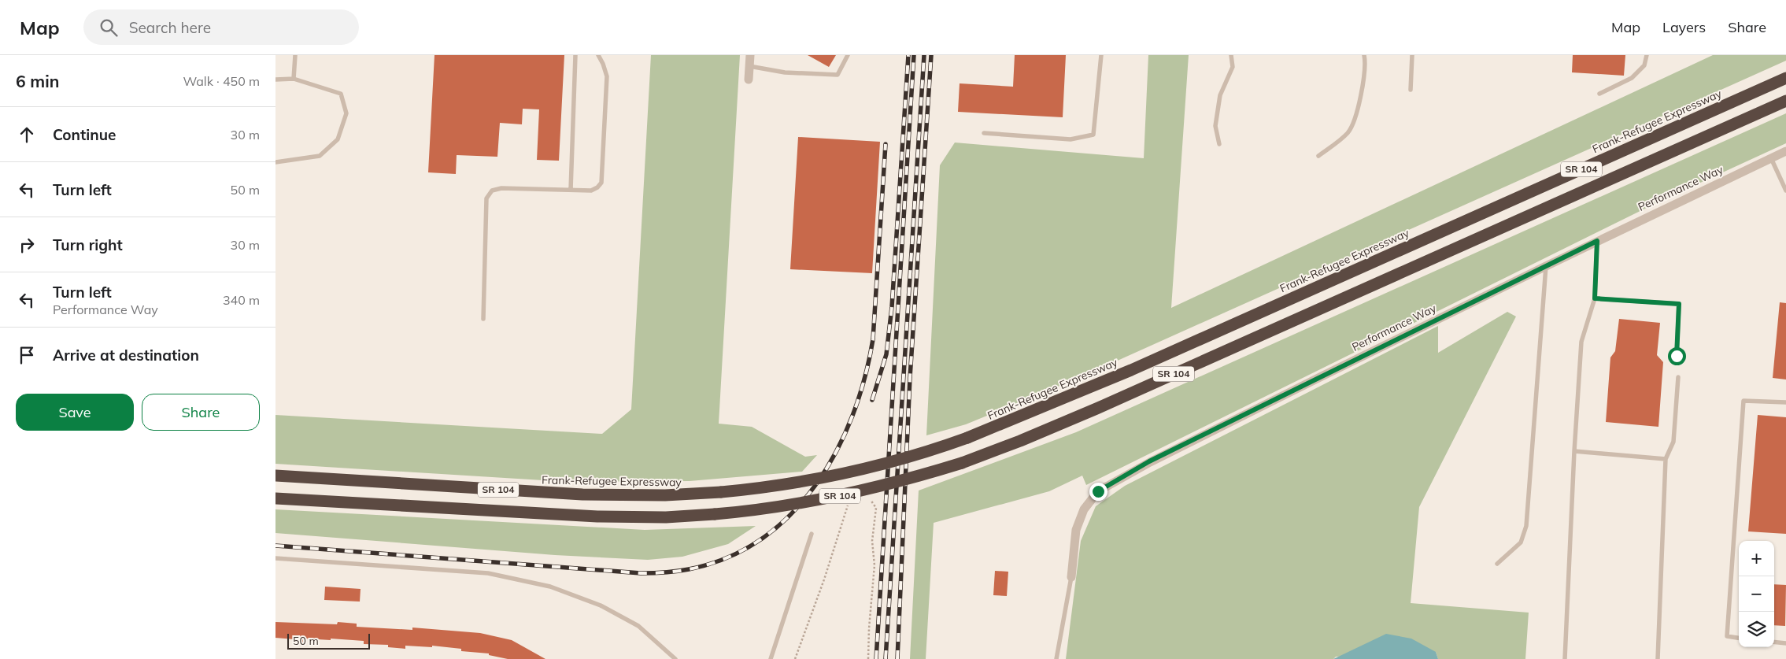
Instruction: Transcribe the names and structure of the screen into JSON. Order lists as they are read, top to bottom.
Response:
{
  "streets": {
    "highway": ["Frank-Refugee Expressway", "SR 104"],
    "street": ["Performance Way"]
  },
  "scale_bar": "50 m",
  "page": {
    "header": "Map",
    "search": "Search here",
    "nav": ["Map", "Layers", "Share"],
    "heading": ["6 min", "Walk · 450 m"],
    "list": [
      ["Continue", "30 m"],
      ["Turn left", "50 m"],
      ["Turn right", "30 m"],
      ["Turn left", "Performance Way", "340 m"],
      "Arrive at destination"
    ],
    "buttons": ["Save", "Share"],
    "map_buttons": ["+", "−"],
    "scale": "50 m"
  }
}
